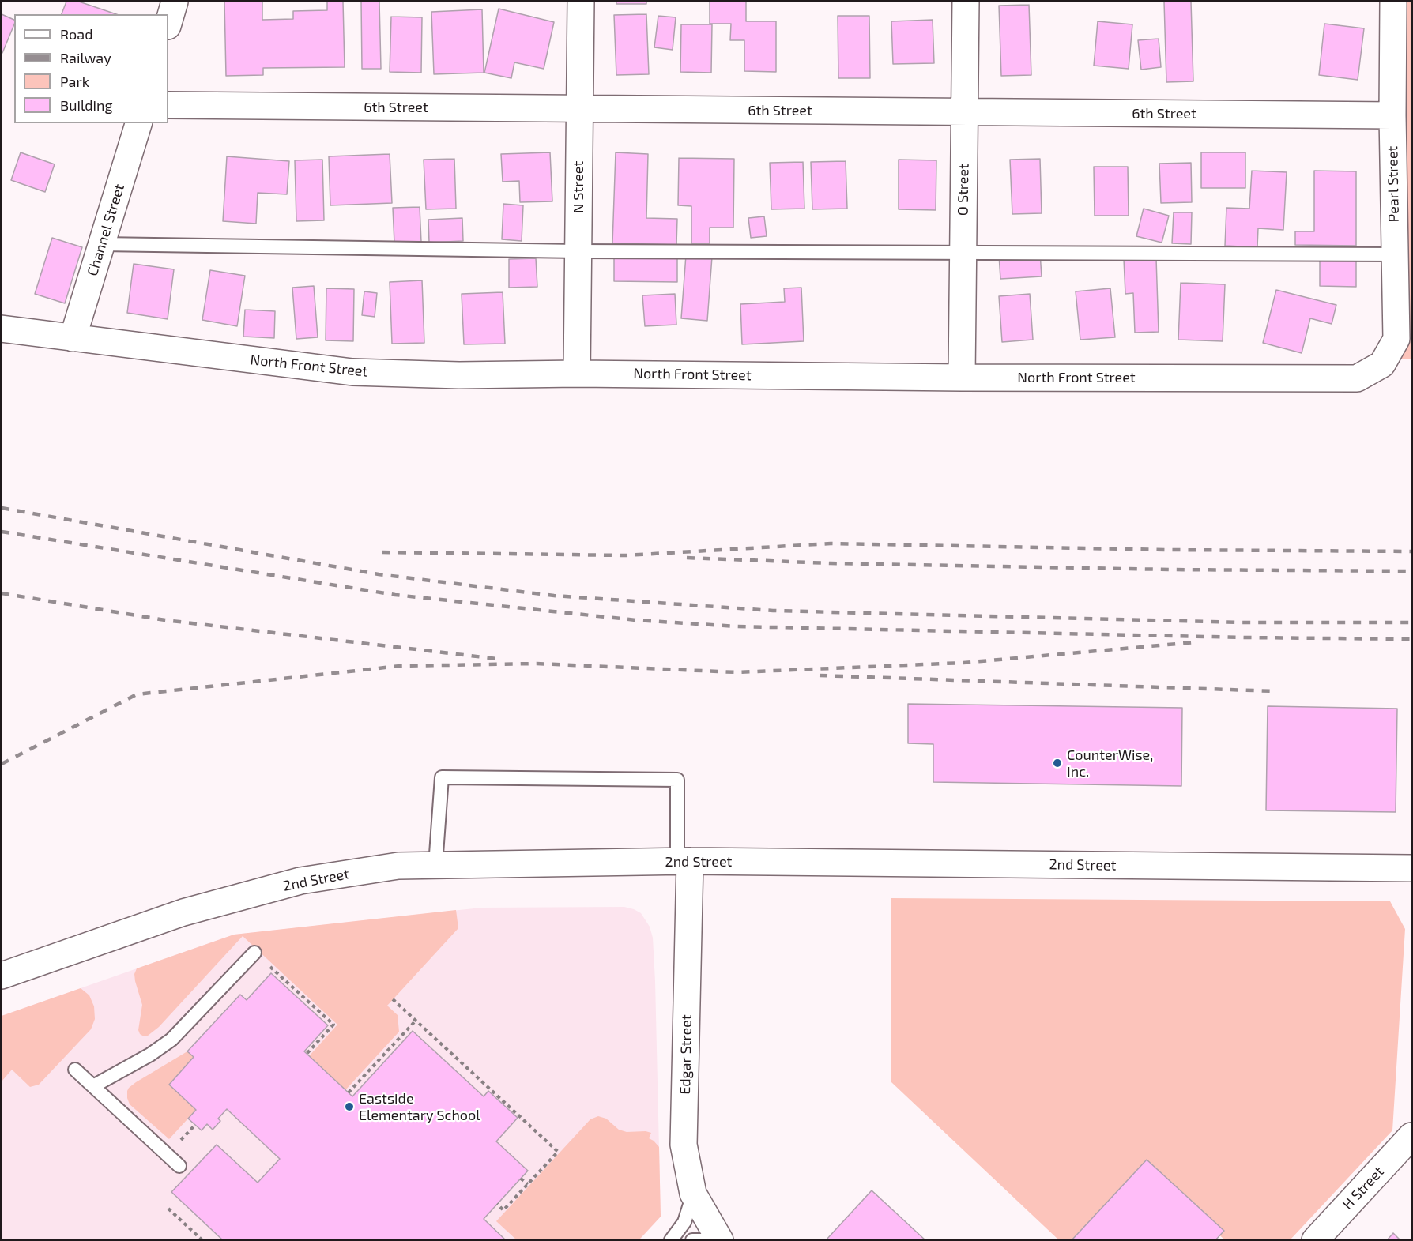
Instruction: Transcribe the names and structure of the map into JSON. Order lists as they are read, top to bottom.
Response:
{
  "streets": {
    "street": [
      "6th Street",
      "Pearl Street",
      "N Street",
      "O Street",
      "Channel Street",
      "North Front Street",
      "2nd Street",
      "Edgar Street",
      "H Street"
    ]
  },
  "crossings": [
    ["6th Street", "Pearl Street"],
    ["6th Street", "N Street"],
    ["6th Street", "O Street"],
    ["Pearl Street", "North Front Street"],
    ["N Street", "North Front Street"],
    ["O Street", "North Front Street"],
    ["Channel Street", "North Front Street"],
    ["2nd Street", "Edgar Street"]
  ],
  "places": ["CounterWise, Inc.", "Eastside Elementary School"],
  "legend": [
    "Road",
    "Railway",
    "Park",
    "Building"
  ]
}
